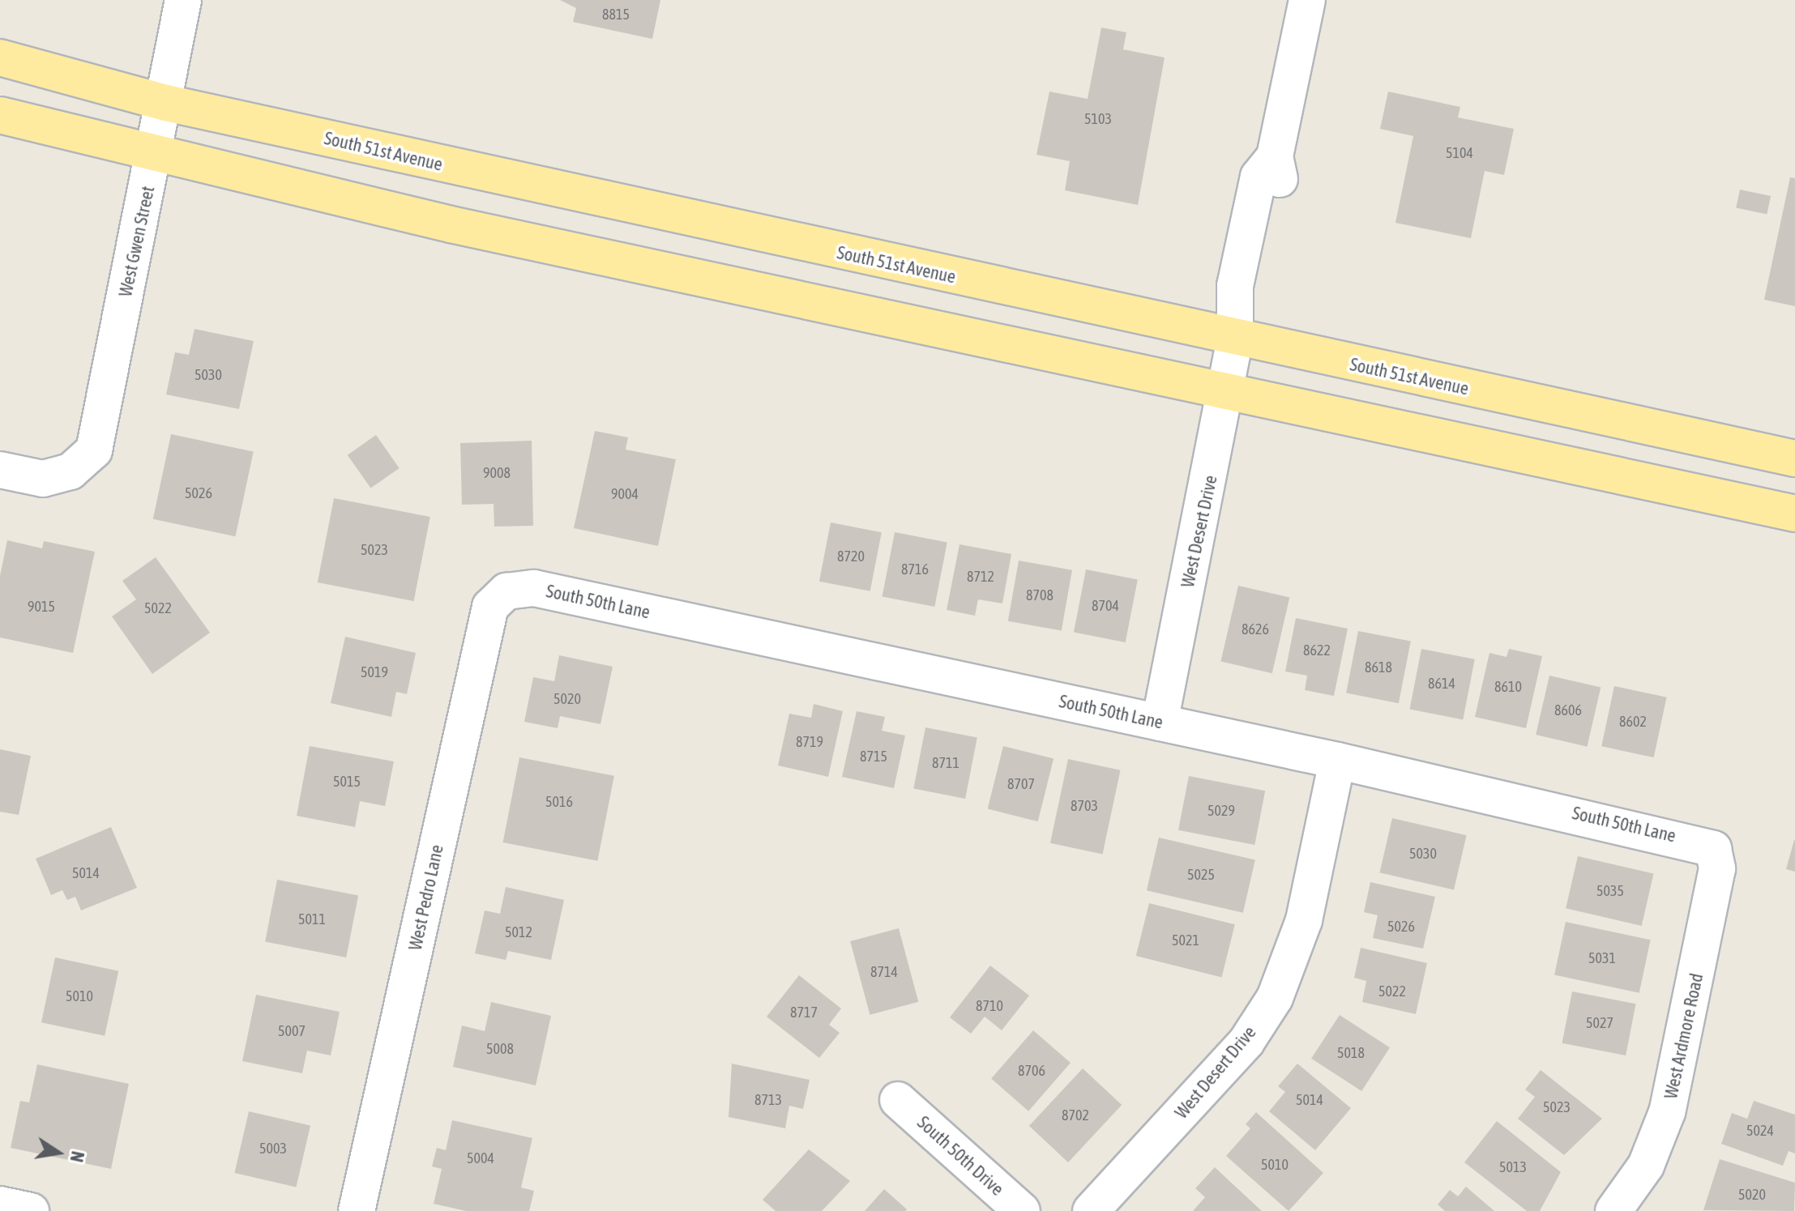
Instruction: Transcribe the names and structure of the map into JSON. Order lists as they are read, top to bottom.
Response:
{
  "streets": {
    "main road": ["South 51st Avenue"],
    "street": [
      "West Gwen Street",
      "West Desert Drive",
      "South 50th Lane",
      "West Pedro Lane",
      "West Ardmore Road",
      "South 50th Drive"
    ]
  },
  "crossings": [
    ["South 51st Avenue", "West Gwen Street"],
    ["South 51st Avenue", "West Desert Drive"],
    ["West Desert Drive", "South 50th Lane"],
    ["South 50th Lane", "West Pedro Lane"],
    ["South 50th Lane", "West Ardmore Road"]
  ],
  "house_numbers": [
    "8815",
    "5103",
    "5104",
    "5030",
    "9008",
    "5026",
    "9004",
    "5023",
    "8720",
    "8716",
    "8712",
    "8708",
    "8704",
    "9015",
    "5022",
    "8626",
    "8622",
    "8618",
    "5019",
    "8614",
    "8610",
    "5020",
    "8606",
    "8602",
    "8719",
    "8715",
    "8711",
    "5015",
    "8707",
    "5016",
    "8703",
    "5029",
    "5030",
    "5014",
    "5025",
    "5035",
    "5011",
    "5026",
    "5012",
    "5021",
    "5031",
    "8714",
    "5022",
    "5010",
    "8710",
    "8717",
    "5027",
    "5007",
    "5008",
    "5018",
    "8706",
    "8713",
    "5014",
    "5023",
    "8702",
    "5024",
    "5003",
    "5004",
    "5010",
    "5013",
    "5020"
  ],
  "north": "right"
}
